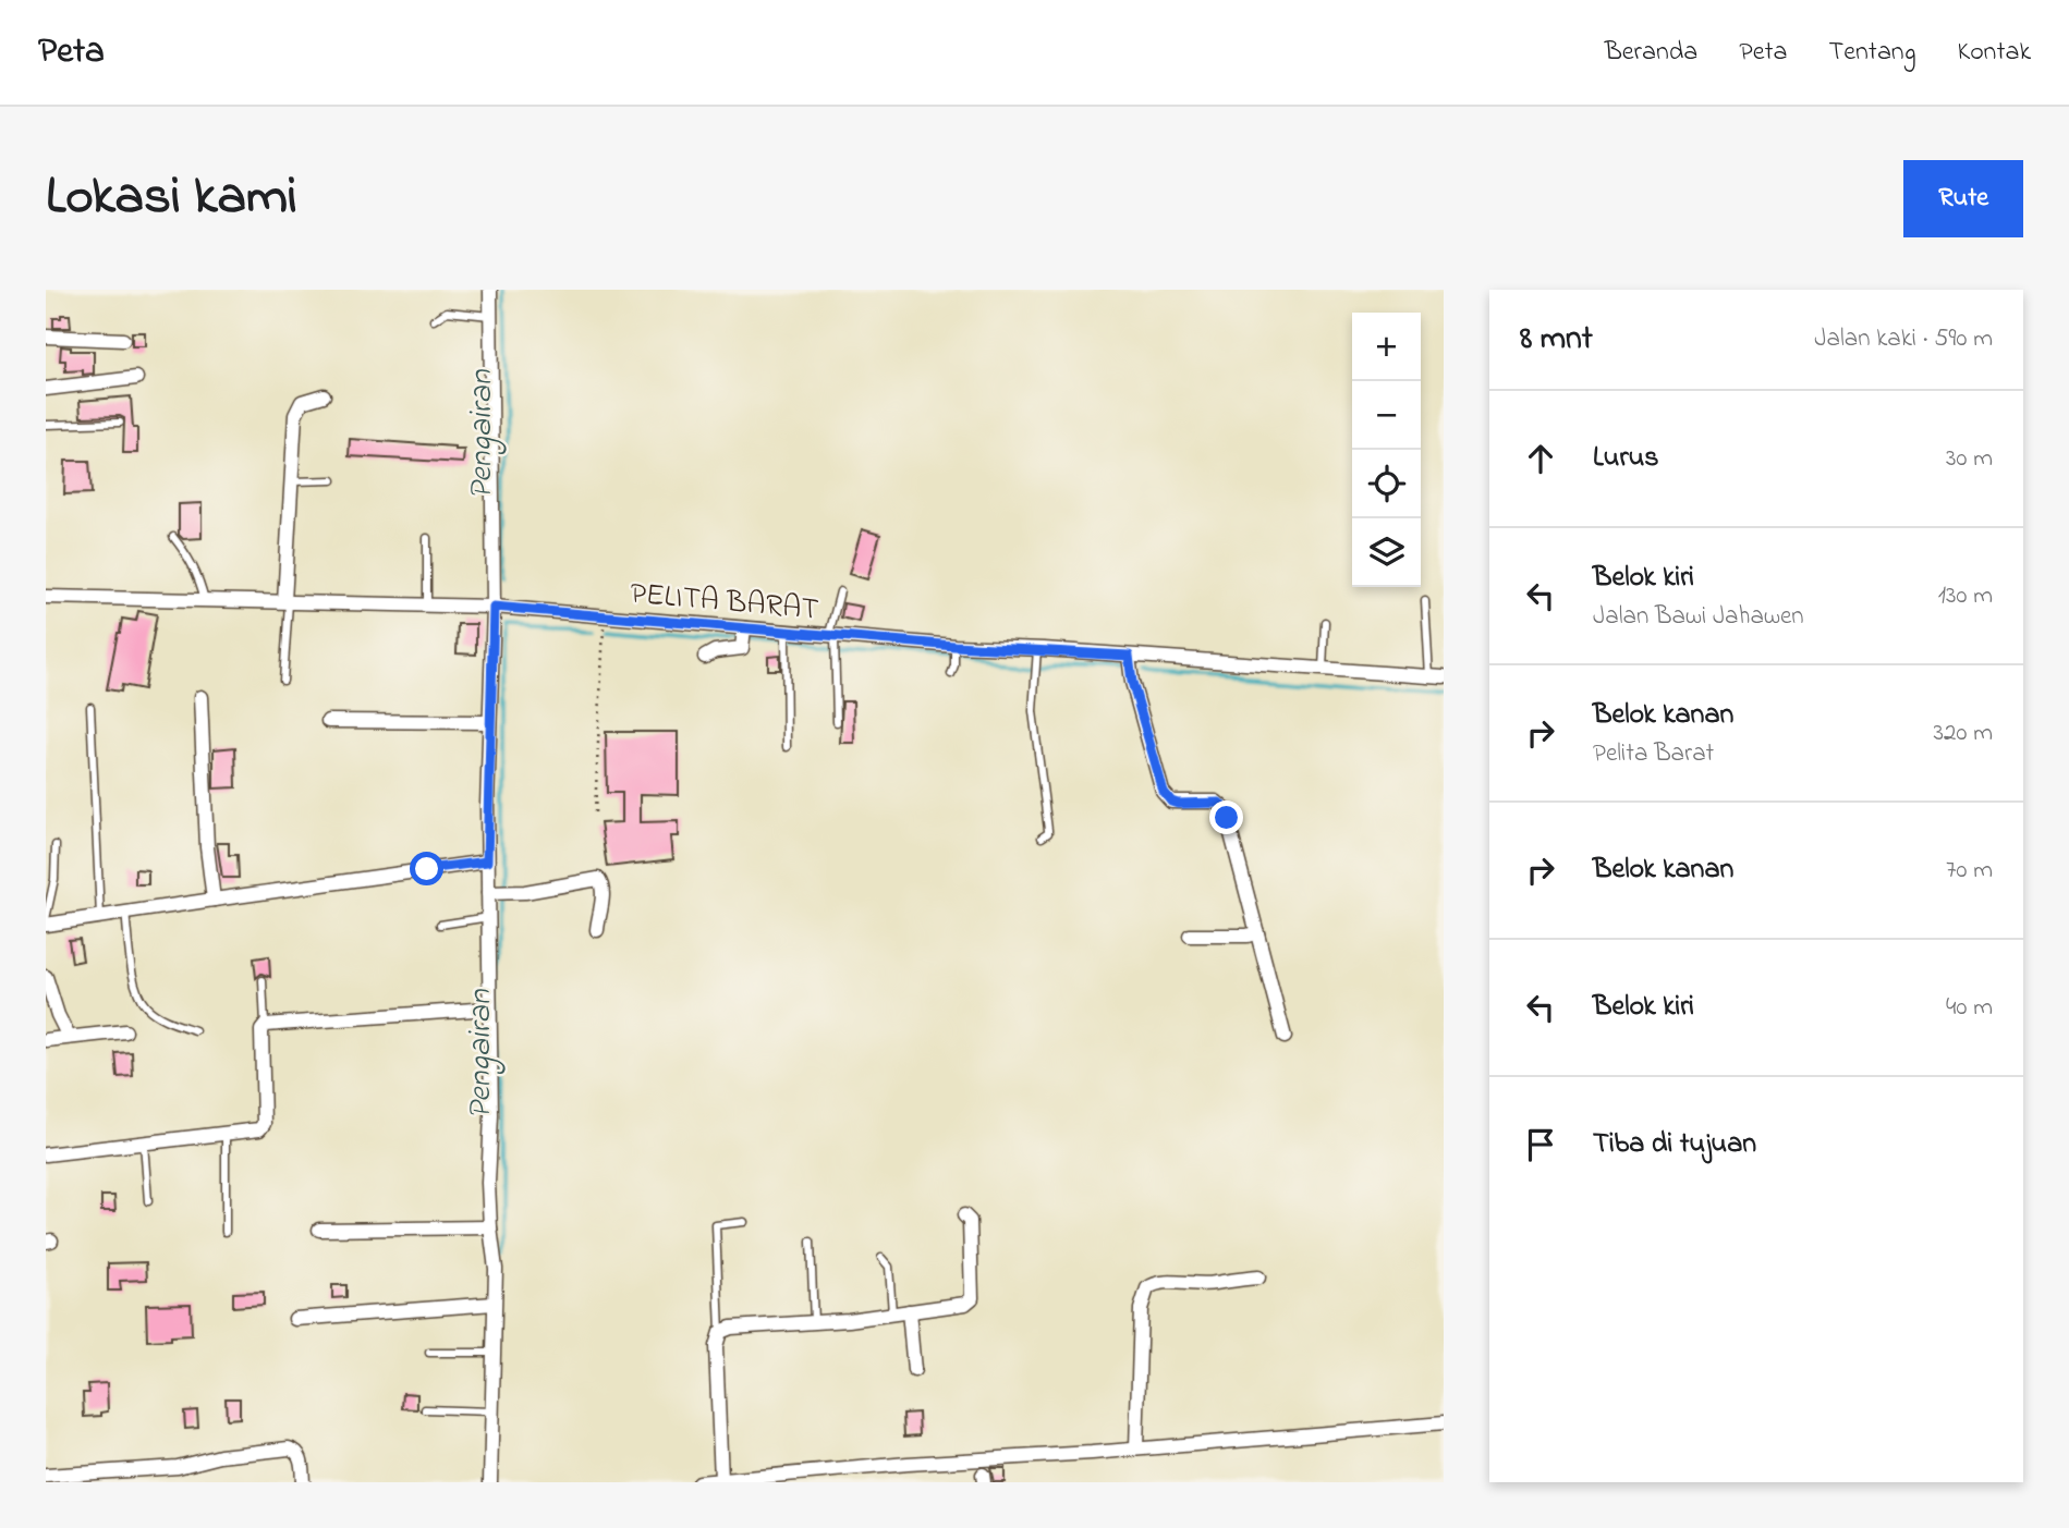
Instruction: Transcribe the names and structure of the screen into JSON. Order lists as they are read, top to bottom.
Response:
{
  "streets": {
    "street": ["PELITA BARAT"]
  },
  "water": ["Pengairan"],
  "page": {
    "header": "Peta",
    "nav": [
      "Beranda",
      "Peta",
      "Tentang",
      "Kontak"
    ],
    "title": "Lokasi kami",
    "buttons": "Rute",
    "heading": ["8 mnt", "Jalan kaki · 590 m"],
    "map_buttons": ["+", "−"],
    "list": [
      ["Lurus", "30 m"],
      ["Belok kiri", "Jalan Bawi Jahawen", "130 m"],
      ["Belok kanan", "Pelita Barat", "320 m"],
      ["Belok kanan", "70 m"],
      ["Belok kiri", "40 m"],
      "Tiba di tujuan"
    ]
  }
}
